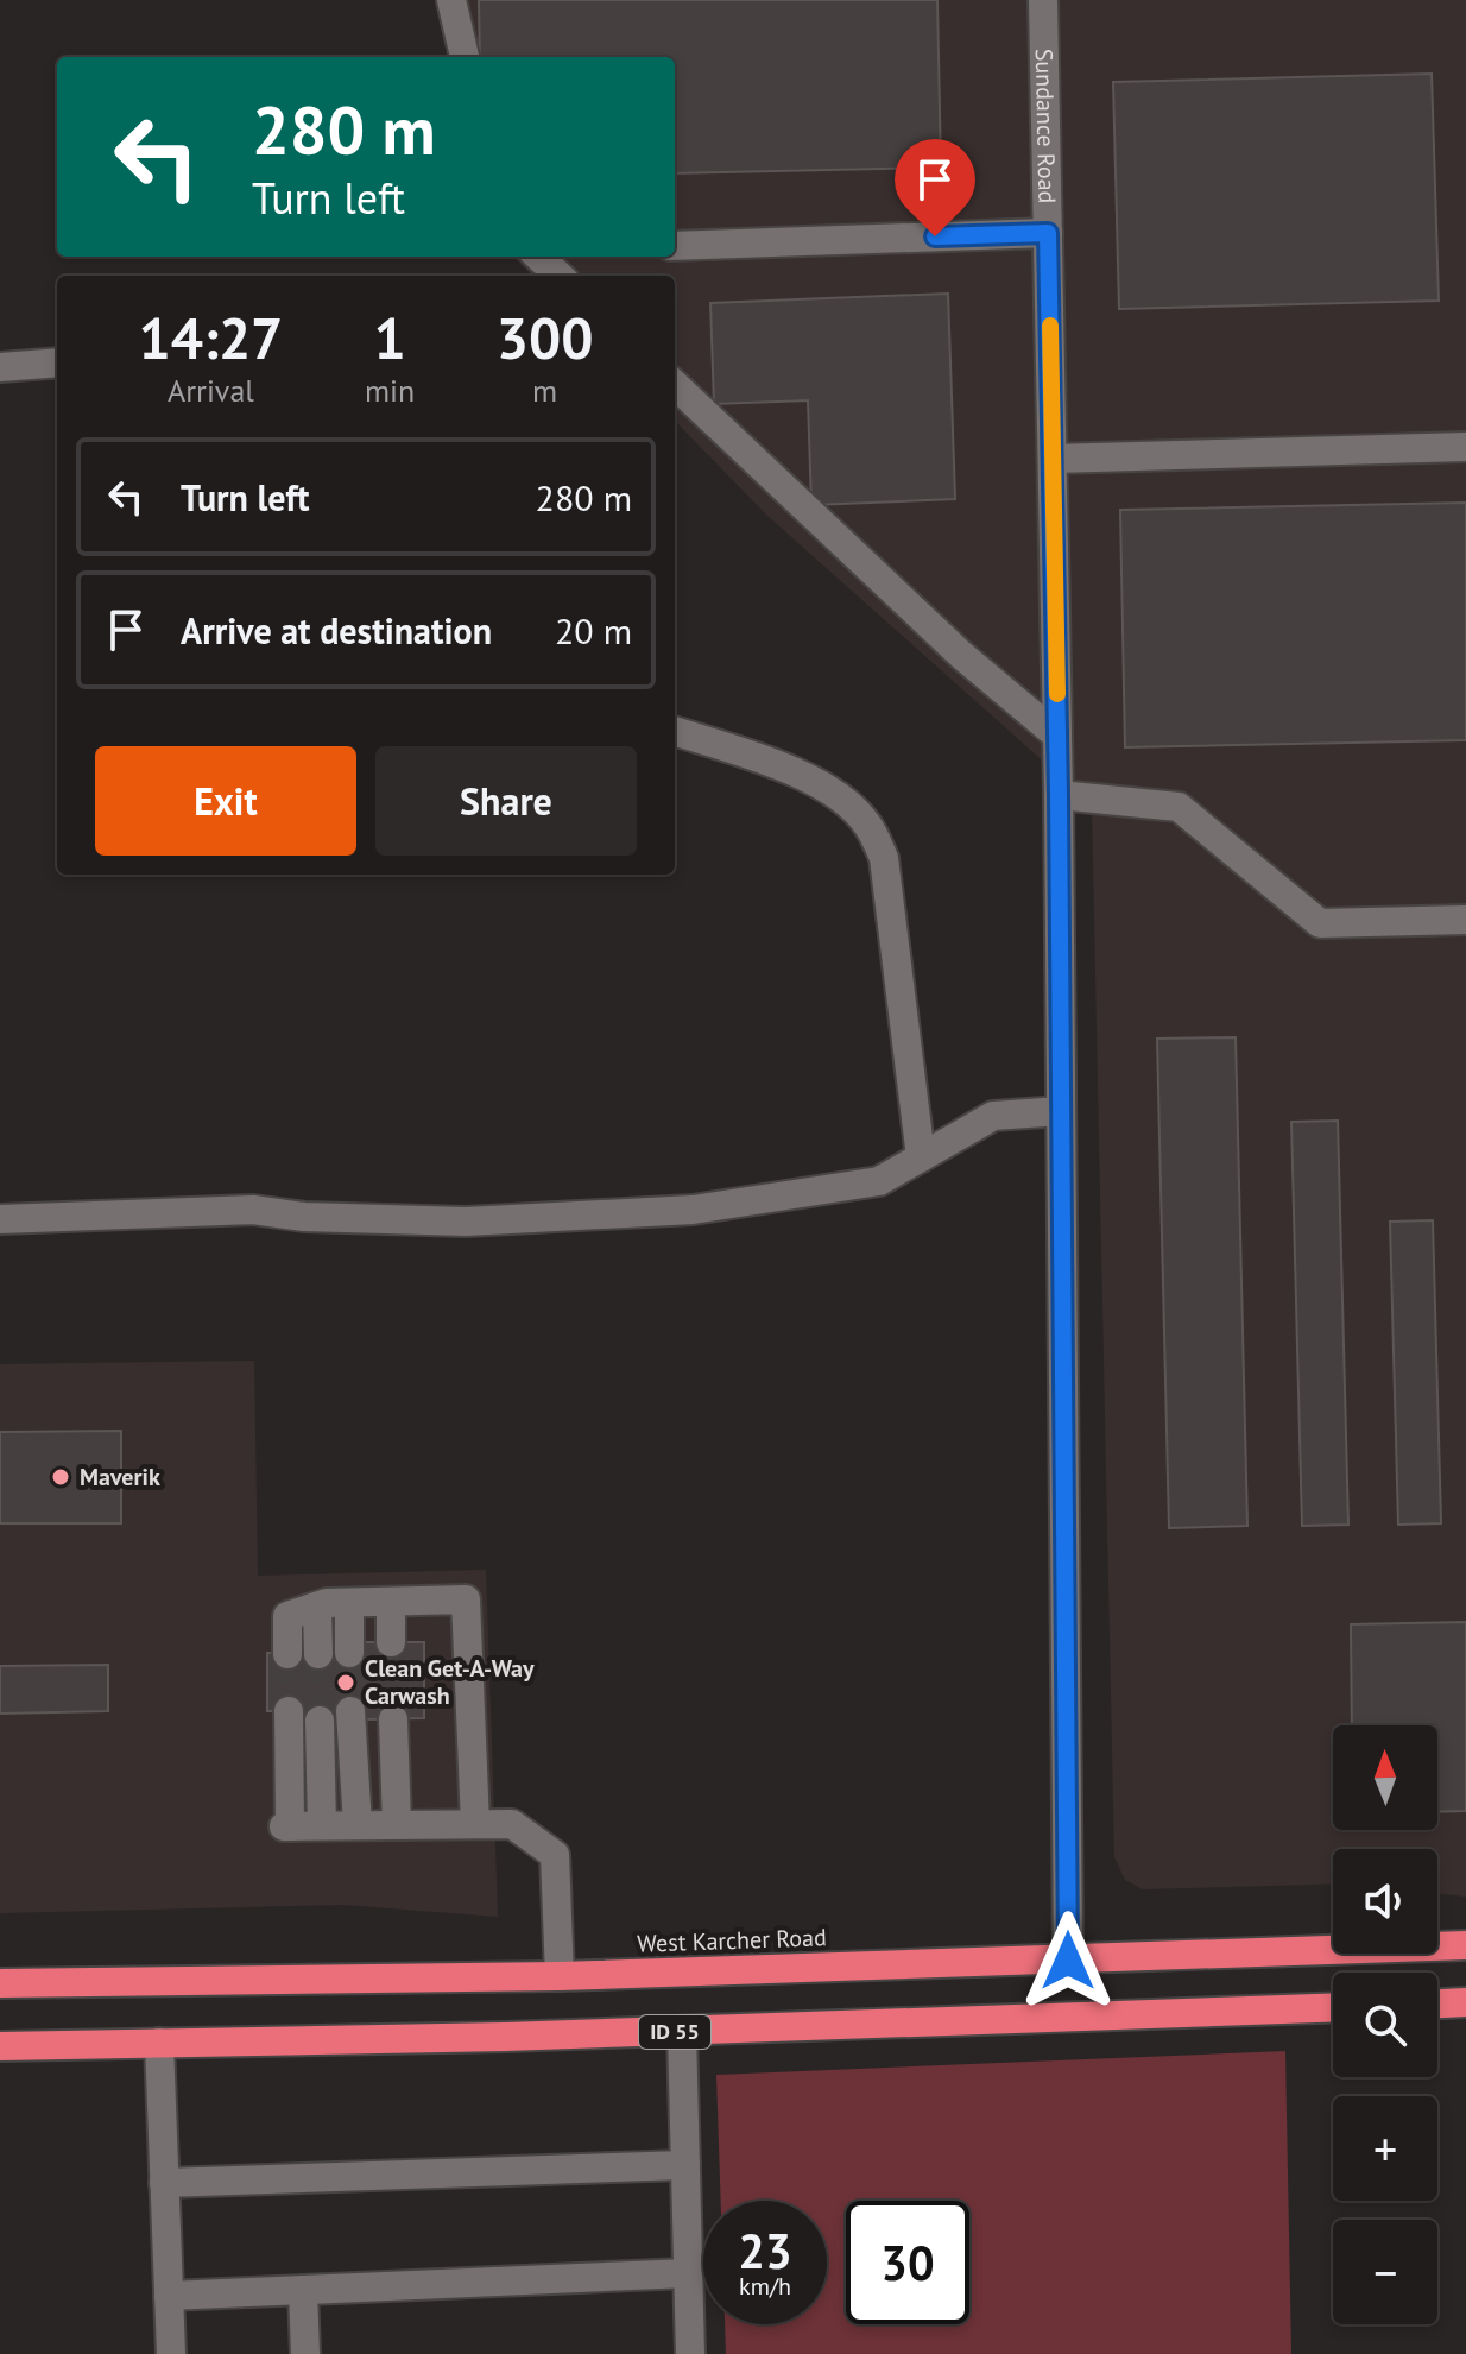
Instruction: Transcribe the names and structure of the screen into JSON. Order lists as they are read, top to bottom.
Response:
{
  "streets": {
    "highway": ["West Karcher Road", "ID 55"],
    "street": ["Sundance Road"]
  },
  "crossings": [
    ["Sundance Road", "West Karcher Road"]
  ],
  "places": ["Maverik", "Clean Get-A-Way Carwash"],
  "north": "top",
  "page": {
    "turn": ["280 m", "Turn left"],
    "eta": [
      "14:27",
      "Arrival",
      "1",
      "min",
      "300",
      "m"
    ],
    "list": [
      {
        "name": "Turn left",
        "value": "280 m"
      },
      {
        "name": "Arrive at destination",
        "value": "20 m"
      }
    ],
    "buttons": ["Exit", "Share"],
    "map_buttons": ["+", "−"],
    "speed": "23 km/h",
    "limit": "30"
  }
}
